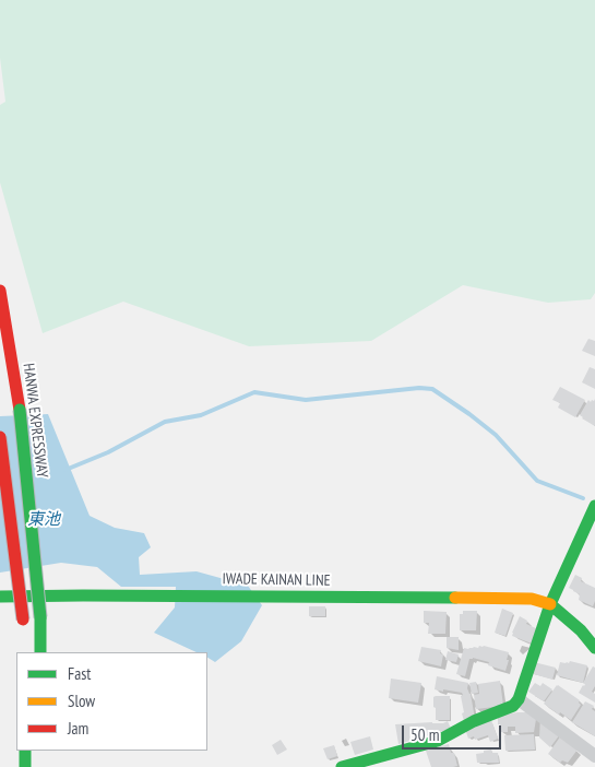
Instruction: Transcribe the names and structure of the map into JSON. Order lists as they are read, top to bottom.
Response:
{
  "streets": {
    "main road": ["HANWA EXPRESSWAY", "IWADE KAINAN LINE"]
  },
  "water": ["東池"],
  "legend": ["Fast", "Slow", "Jam"],
  "scale_bar": "50 m"
}
